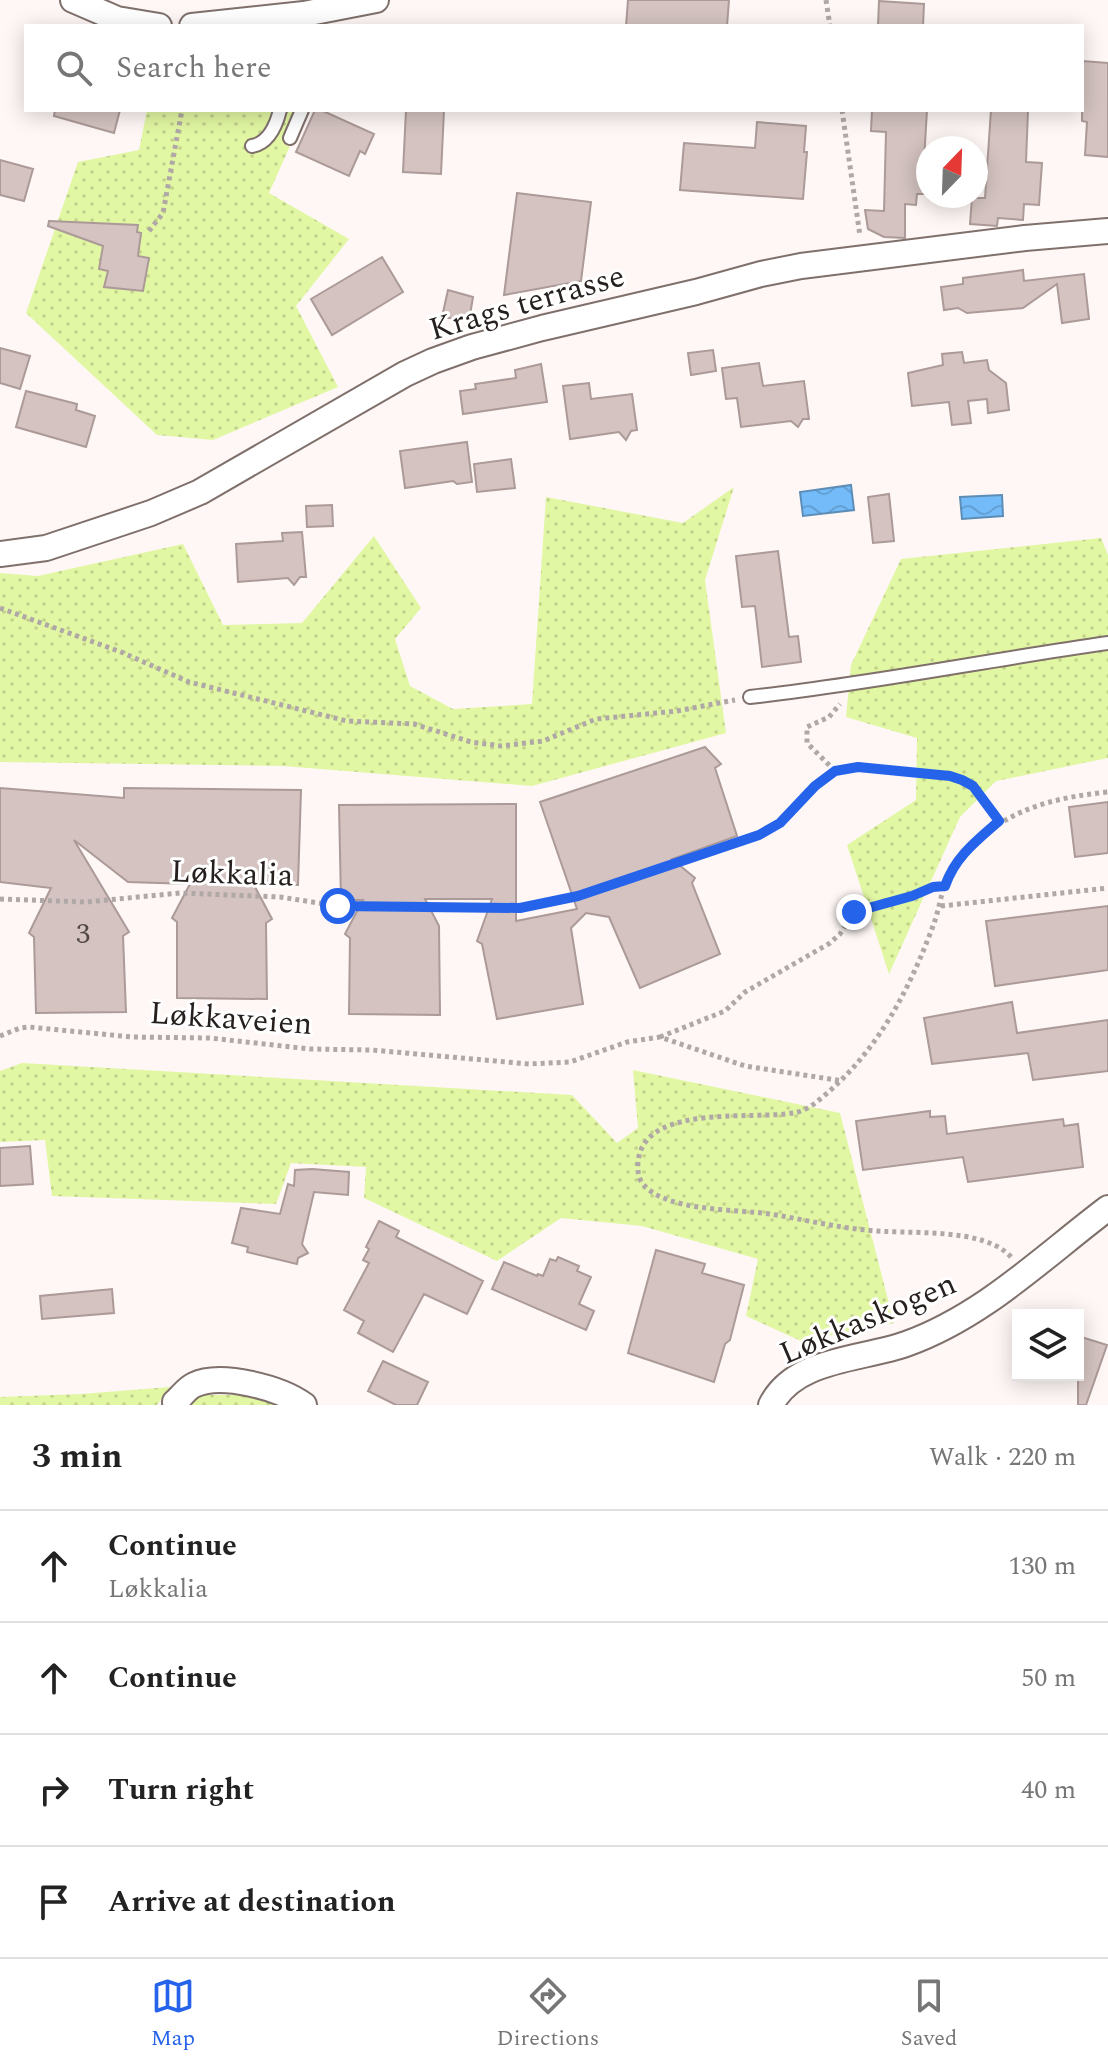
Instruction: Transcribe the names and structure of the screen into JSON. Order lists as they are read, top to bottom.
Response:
{
  "streets": {
    "street": ["Krags terrasse", "Løkkaskogen"],
    "path": ["Løkkalia", "Løkkaveien"]
  },
  "house_numbers": ["3"],
  "north": "top right",
  "page": {
    "search": "Search here",
    "heading": ["3 min", "Walk · 220 m"],
    "list": [
      ["Continue", "Løkkalia", "130 m"],
      ["Continue", "50 m"],
      ["Turn right", "40 m"],
      "Arrive at destination"
    ],
    "nav": ["Map", "Directions", "Saved"]
  }
}
